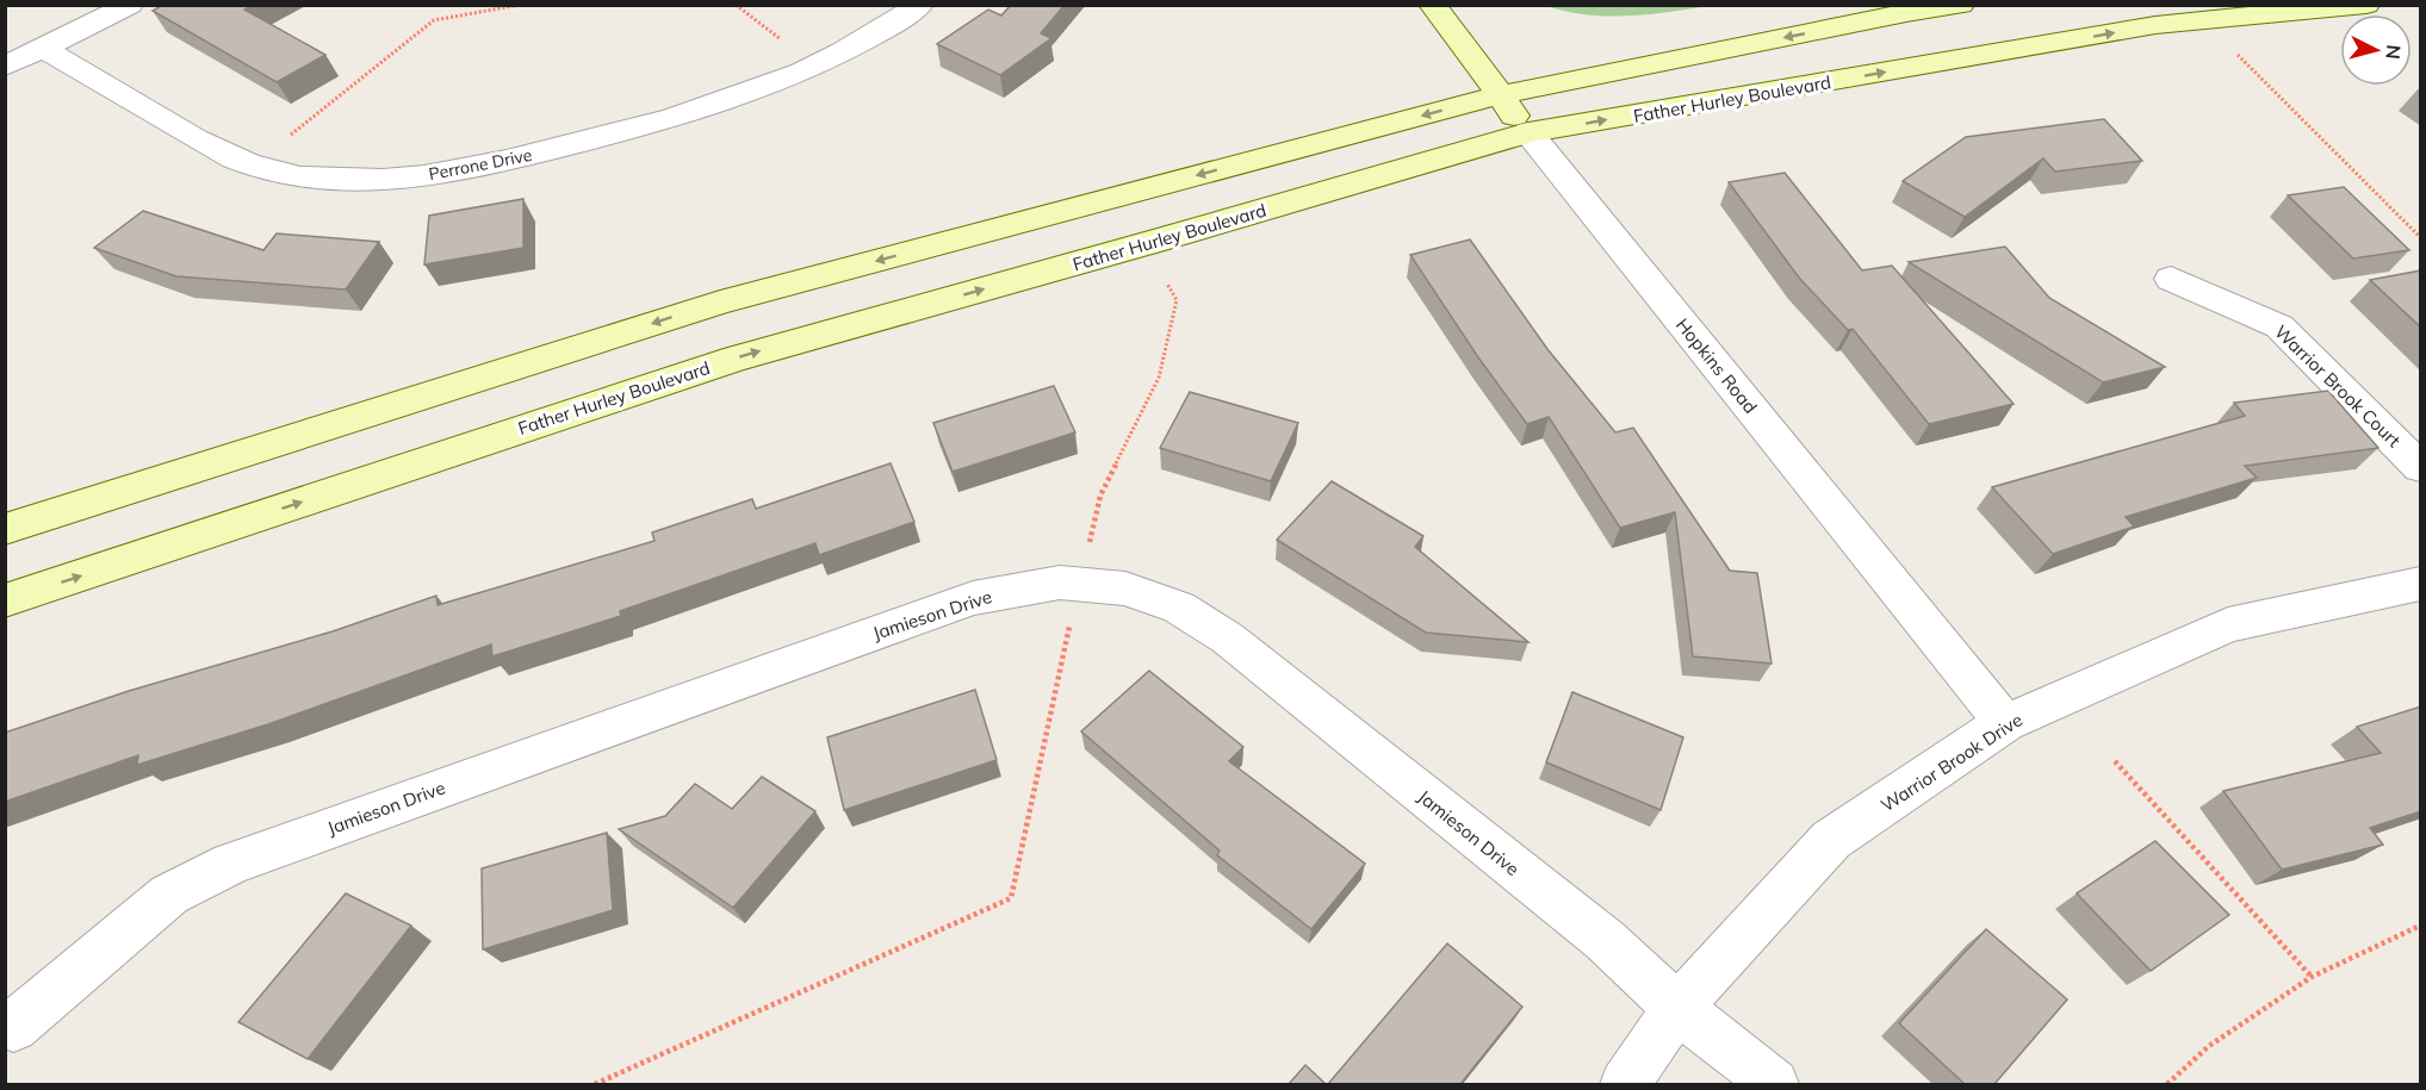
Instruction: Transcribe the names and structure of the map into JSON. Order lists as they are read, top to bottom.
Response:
{
  "streets": {
    "main road": ["Father Hurley Boulevard", "Hopkins Road"],
    "street": [
      "Perrone Drive",
      "Warrior Brook Court",
      "Jamieson Drive",
      "Warrior Brook Drive"
    ]
  },
  "crossings": [
    ["Father Hurley Boulevard", "Hopkins Road"],
    ["Hopkins Road", "Warrior Brook Drive"],
    ["Jamieson Drive", "Warrior Brook Drive"]
  ],
  "north": "right"
}
